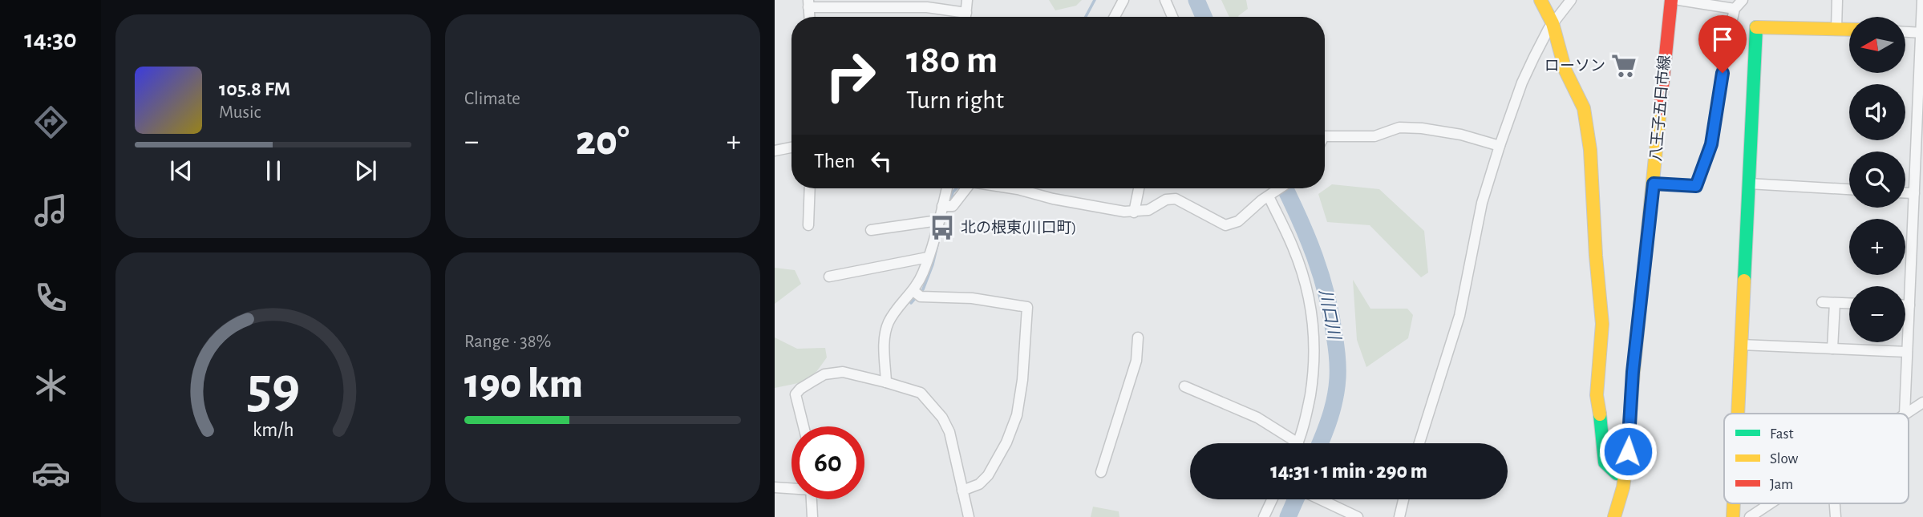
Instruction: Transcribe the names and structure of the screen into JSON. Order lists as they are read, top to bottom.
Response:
{
  "streets": {
    "street": ["八王子五日市線"]
  },
  "water": ["川口川"],
  "places": {
    "supermarket": ["ローソン"],
    "bus stop": ["北の根東(川口町)"]
  },
  "legend": ["Fast", "Slow", "Jam"],
  "north": "left",
  "page": {
    "tabs": "14:30",
    "tile": [
      "Climate",
      ["Range · 38%", "190 km"]
    ],
    "map_buttons": ["+", "−"],
    "turn": ["180 m", "Turn right"],
    "song": ["105.8 FM", "Music"],
    "heat": ["−", "20°", "+"],
    "then": "Then",
    "limit": "60",
    "trip": "14:31 · 1 min · 290 m",
    "gauge": ["59", "km/h"]
  }
}
